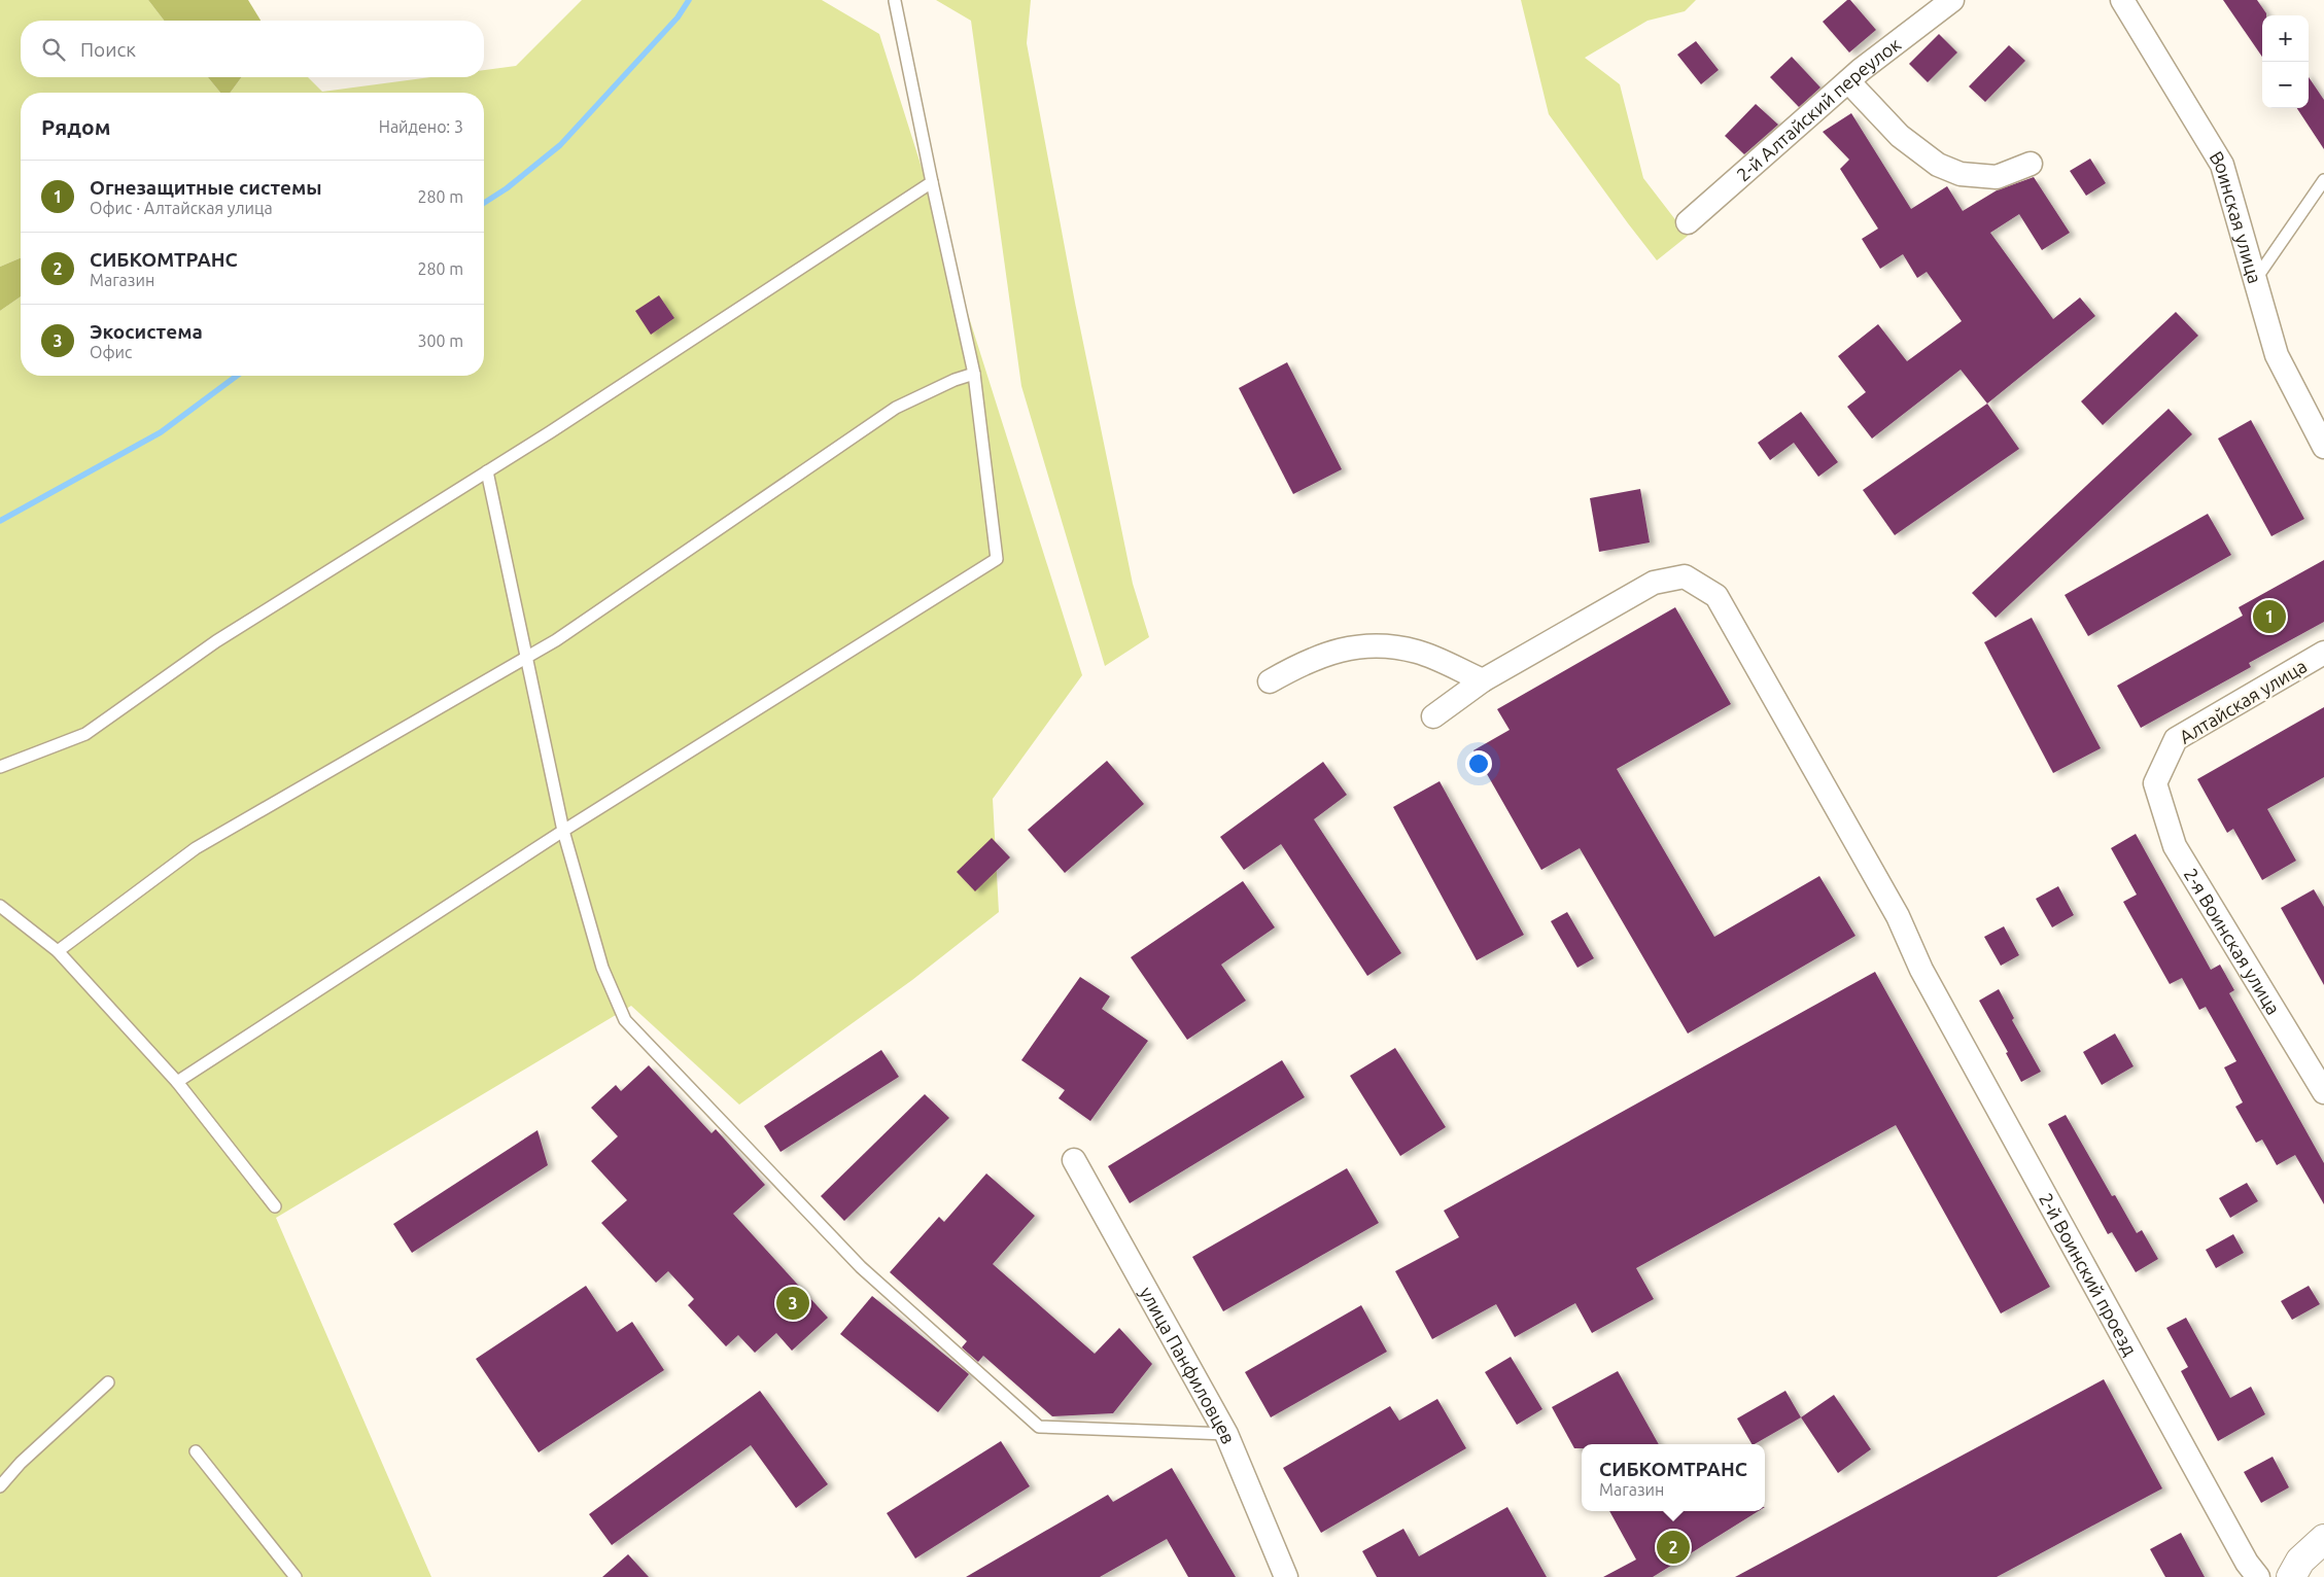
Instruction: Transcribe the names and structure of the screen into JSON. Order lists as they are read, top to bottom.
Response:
{
  "streets": {
    "street": [
      "2-й Алтайский переулок",
      "Воинская улица",
      "Алтайская улица",
      "2-я Воинская улица",
      "2-й Воинский проезд",
      "улица Панфиловцев"
    ]
  },
  "crossings": [
    ["Алтайская улица", "2-я Воинская улица"]
  ],
  "page": {
    "map_buttons": ["+", "−"],
    "search": "Поиск",
    "heading": ["Рядом", "Найдено: 3"],
    "list": [
      {
        "mark": "1",
        "name": "Огнезащитные системы",
        "note": "Офис · Алтайская улица",
        "value": "280 m"
      },
      {
        "mark": "2",
        "name": "СИБКОМТРАНС",
        "note": "Магазин",
        "value": "280 m"
      },
      {
        "mark": "3",
        "name": "Экосистема",
        "note": "Офис",
        "value": "300 m"
      }
    ],
    "pins": ["1", "3", "2"],
    "popup": ["СИБКОМТРАНС", "Магазин"]
  }
}
